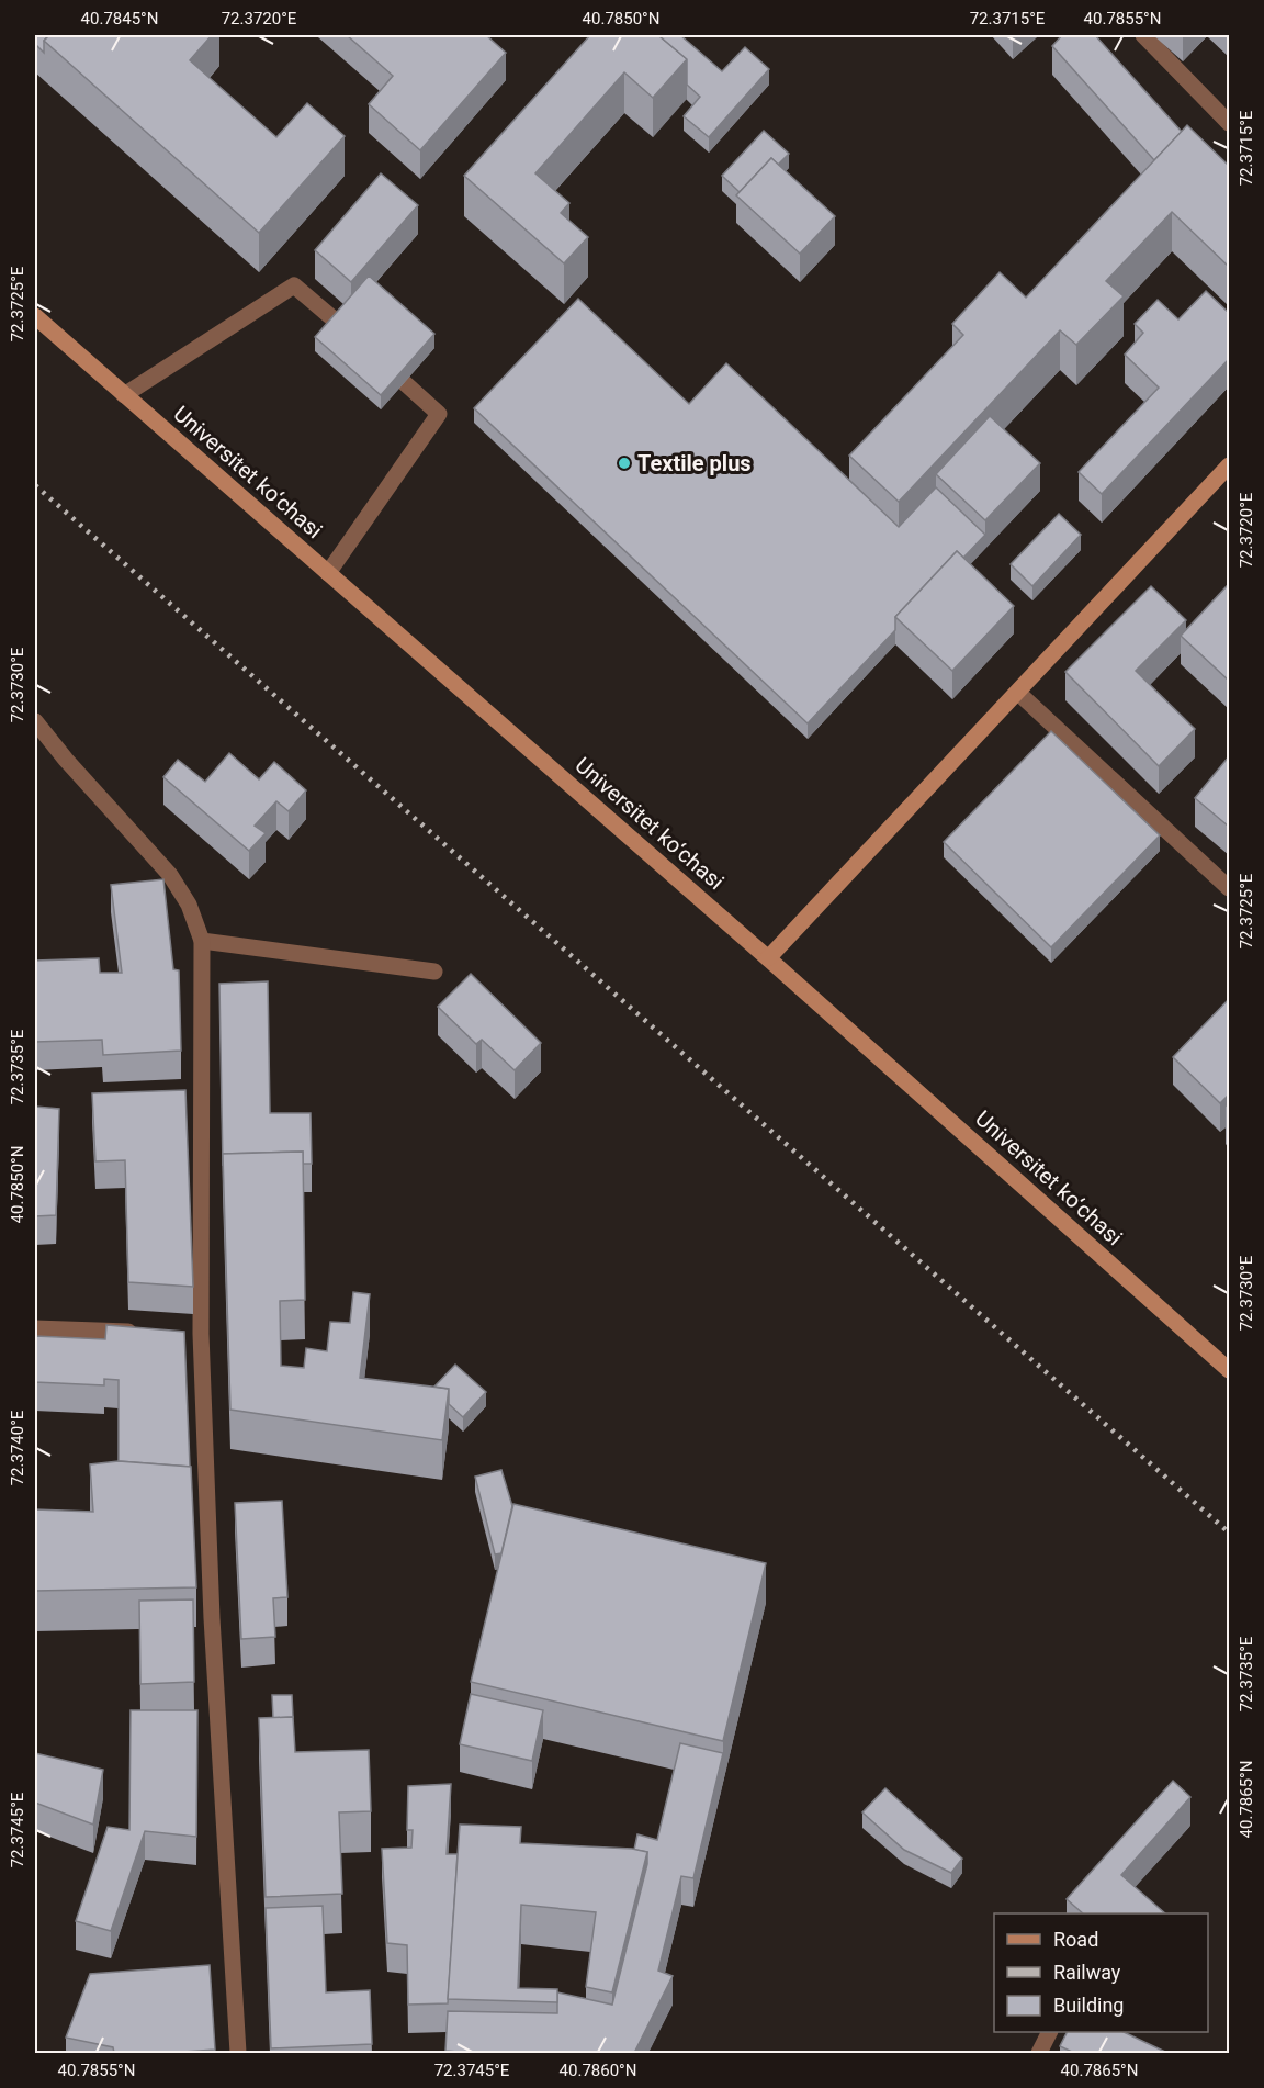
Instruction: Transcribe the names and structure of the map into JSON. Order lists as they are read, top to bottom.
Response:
{
  "streets": {
    "main road": ["Universitet kо‘chasi"]
  },
  "places": ["Textile plus"],
  "legend": ["Road", "Railway", "Building"],
  "coordinates": [
    "40.7845°N",
    "72.3720°E",
    "40.7850°N",
    "72.3715°E",
    "40.7855°N",
    "72.3725°E",
    "72.3730°E",
    "72.3735°E",
    "72.3740°E",
    "40.7865°N",
    "72.3745°E",
    "40.7860°N"
  ]
}
